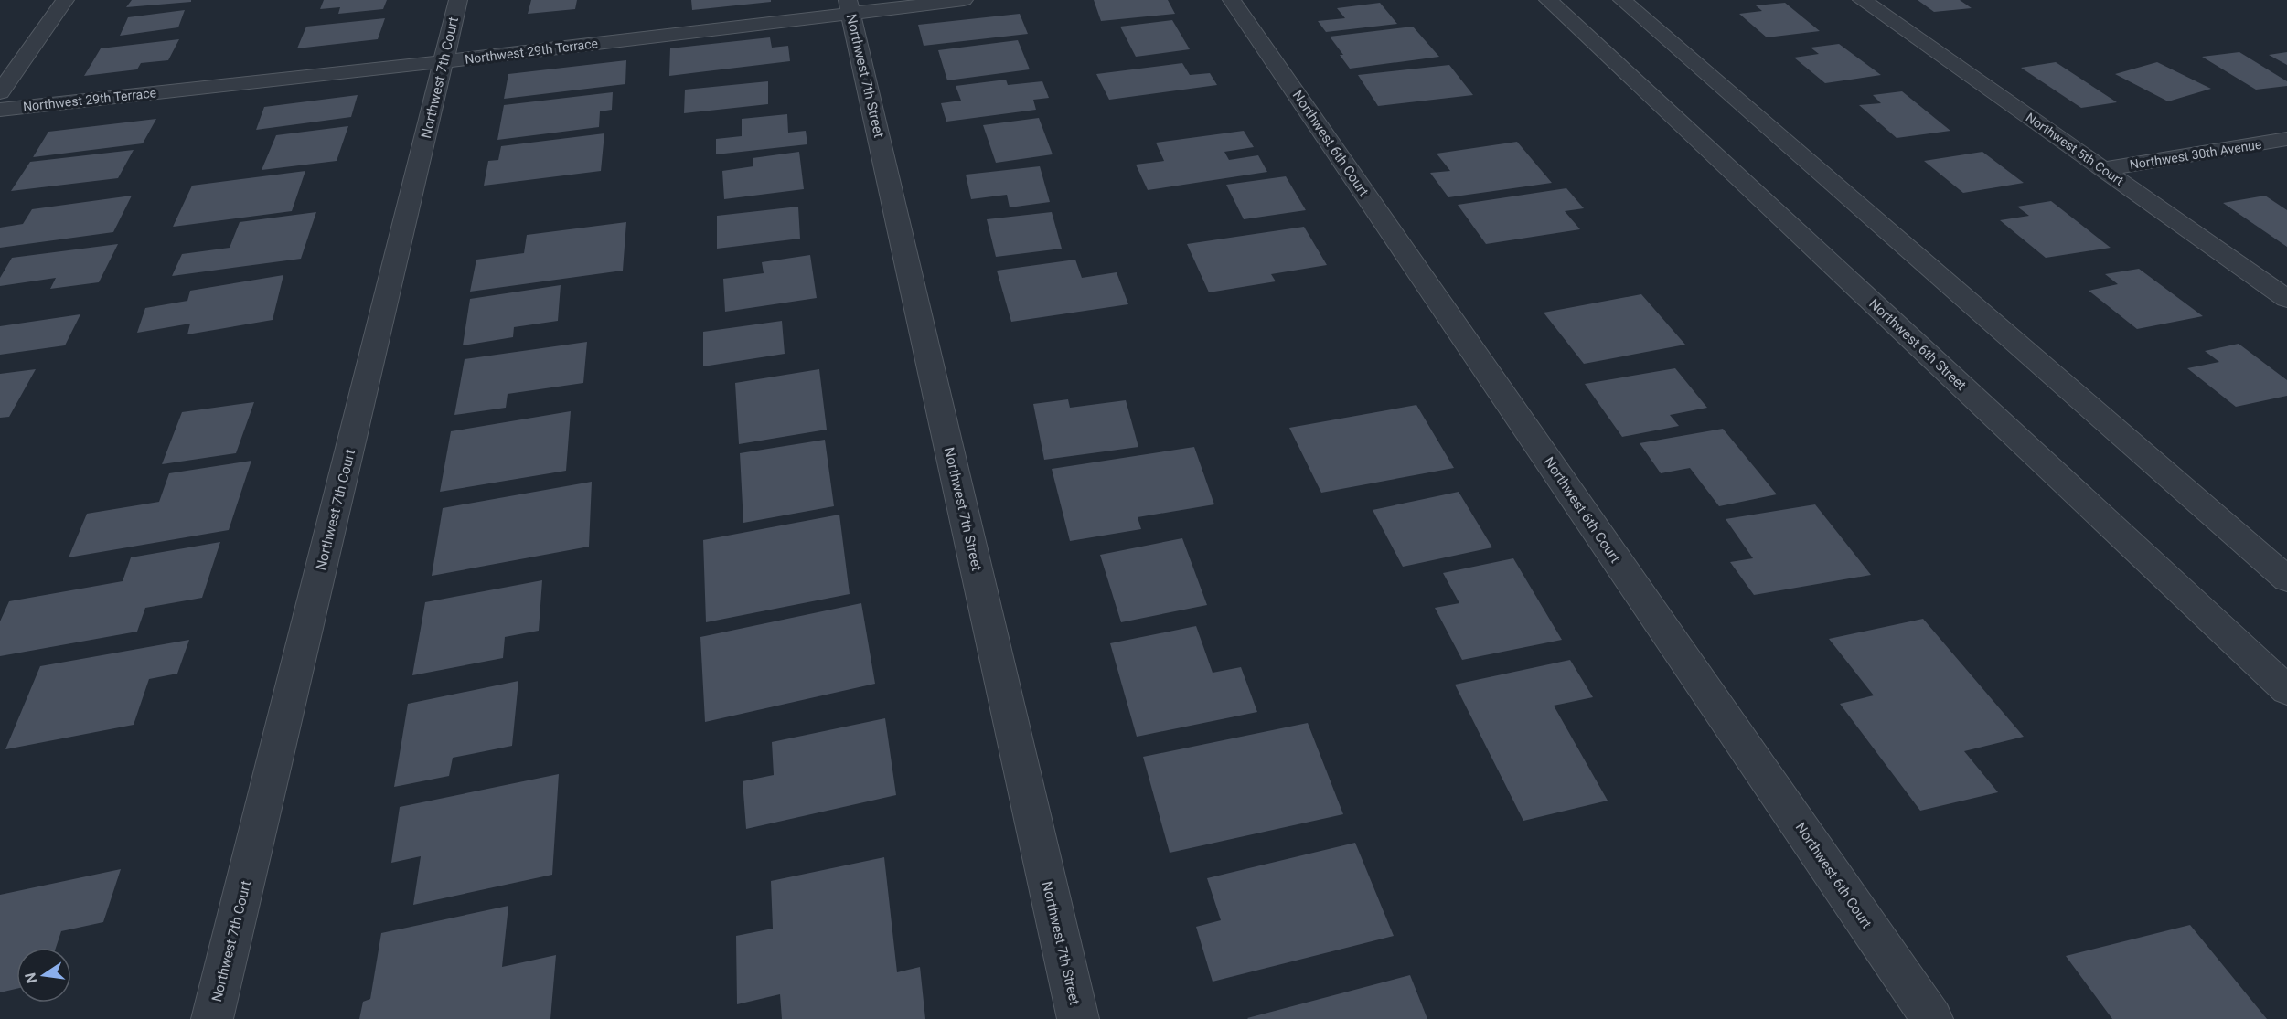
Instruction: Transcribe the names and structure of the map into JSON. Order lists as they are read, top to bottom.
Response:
{
  "streets": {
    "street": [
      "Northwest 29th Terrace",
      "Northwest 7th Street",
      "Northwest 7th Court",
      "Northwest 6th Court",
      "Northwest 5th Court",
      "Northwest 30th Avenue",
      "Northwest 6th Street"
    ]
  },
  "crossings": [
    ["Northwest 29th Terrace", "Northwest 7th Street"],
    ["Northwest 29th Terrace", "Northwest 7th Court"],
    ["Northwest 5th Court", "Northwest 30th Avenue"]
  ],
  "north": "left"
}
